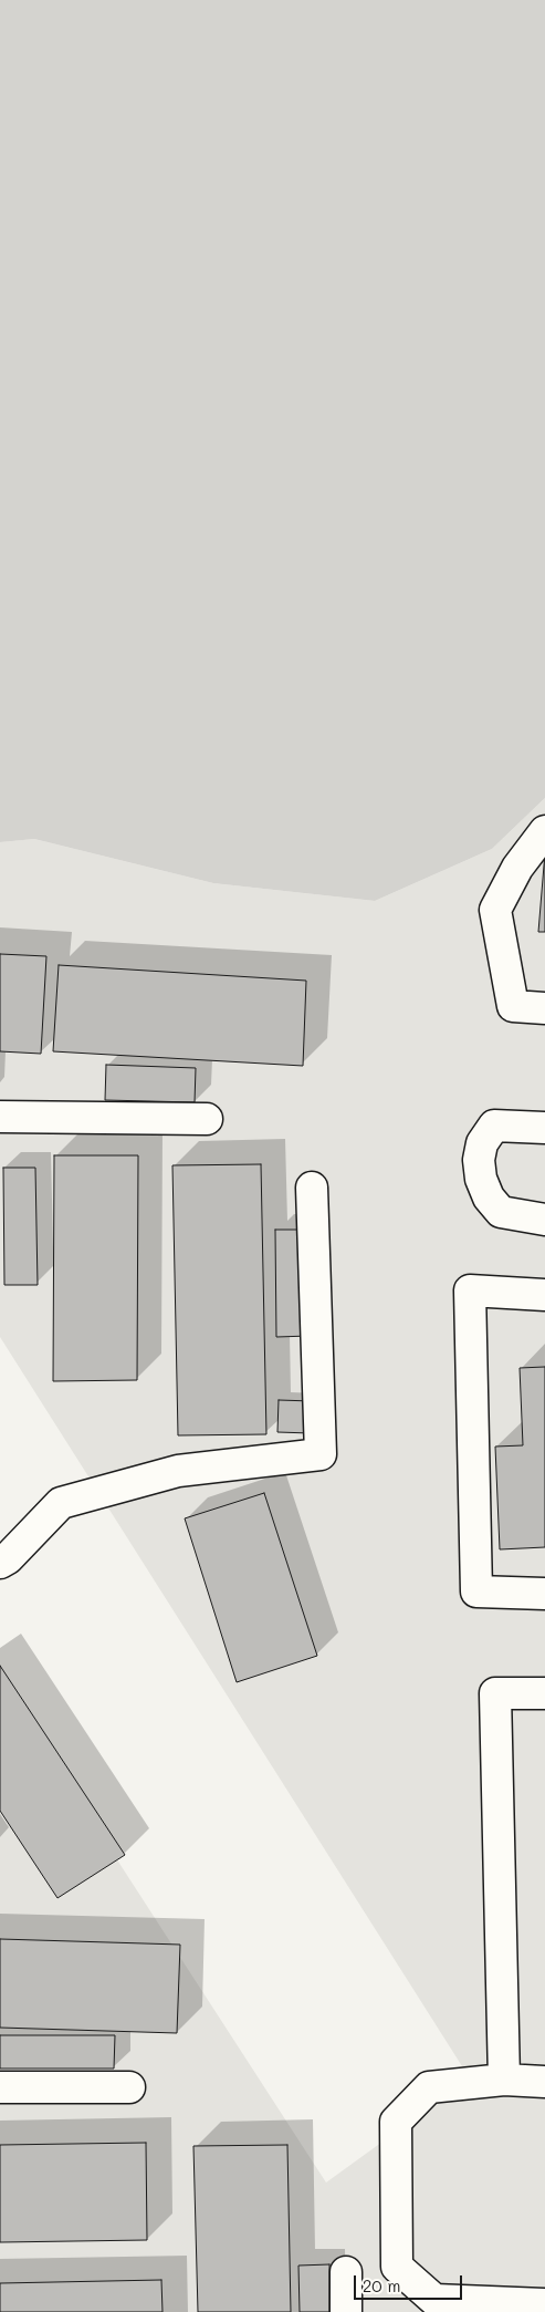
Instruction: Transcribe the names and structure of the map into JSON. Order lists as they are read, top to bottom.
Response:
{
  "scale_bar": "20 m"
}
